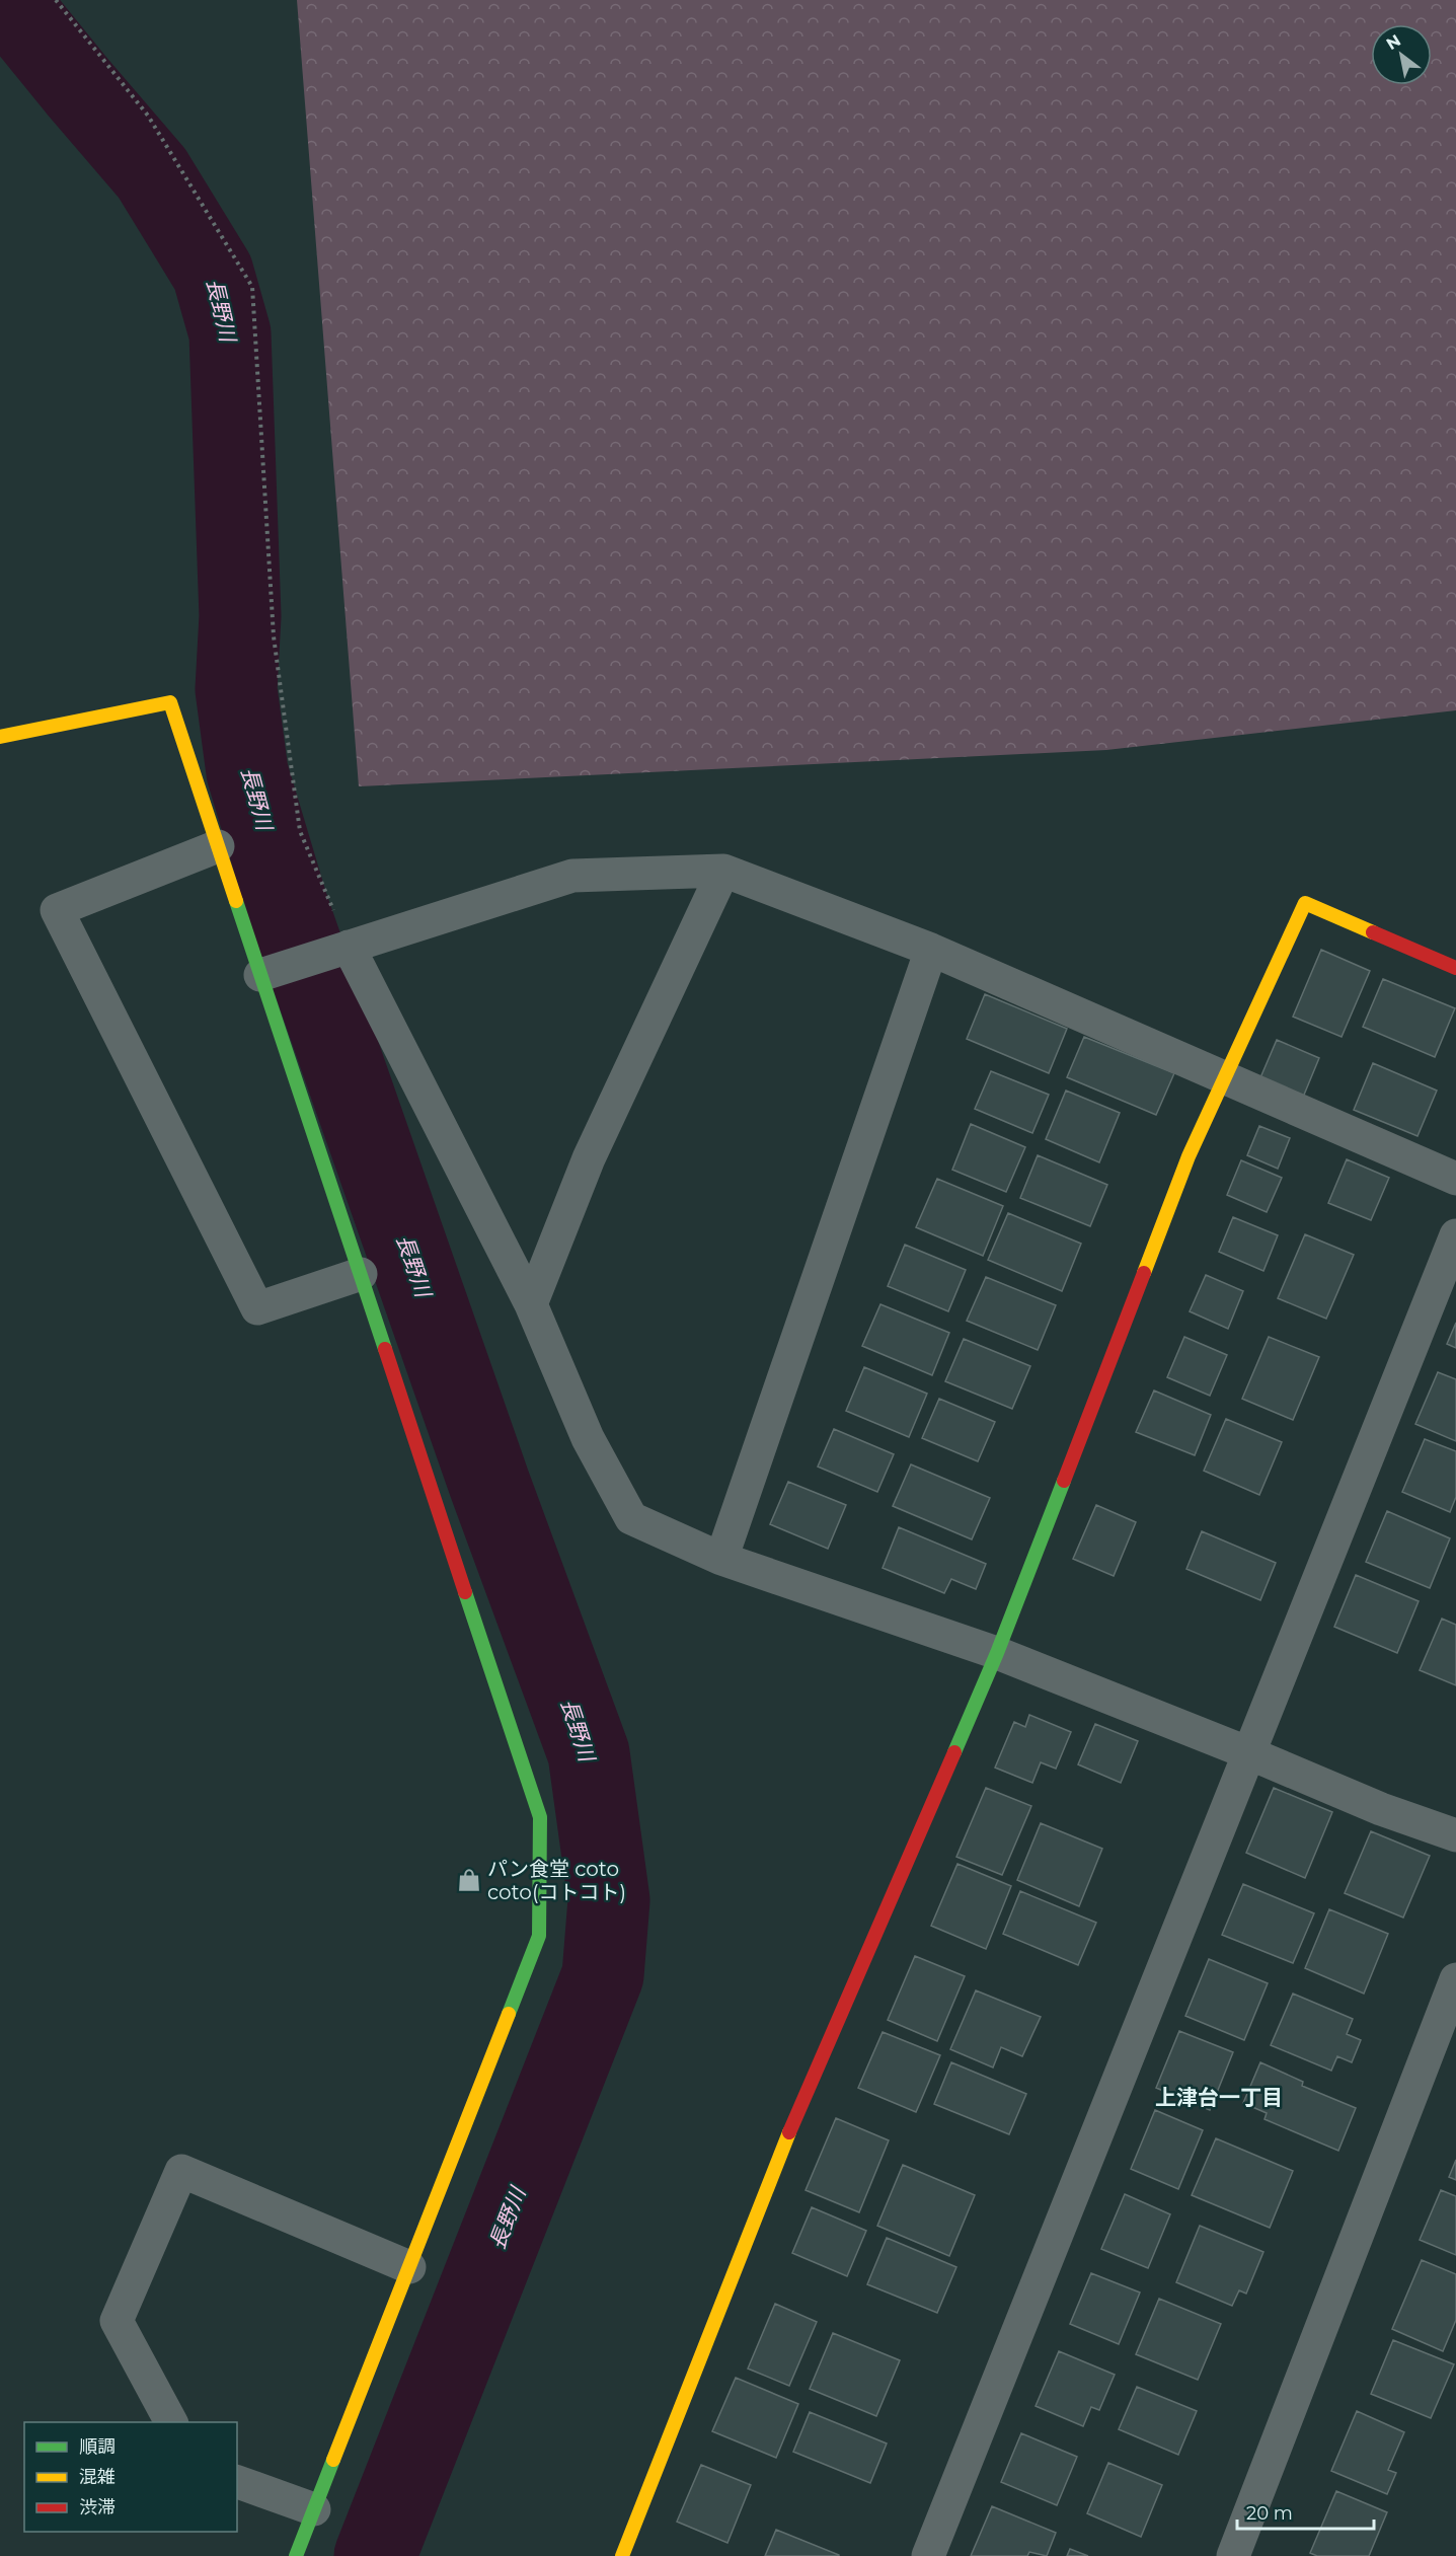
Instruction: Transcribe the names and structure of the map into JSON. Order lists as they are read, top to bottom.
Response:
{
  "districts": ["上津台一丁目"],
  "water": ["長野川"],
  "places": {
    "shop": ["パン食堂 coto coto(コトコト)"]
  },
  "legend": ["順調", "混雑", "渋滞"],
  "scale_bar": "20 m",
  "north": "top left"
}
